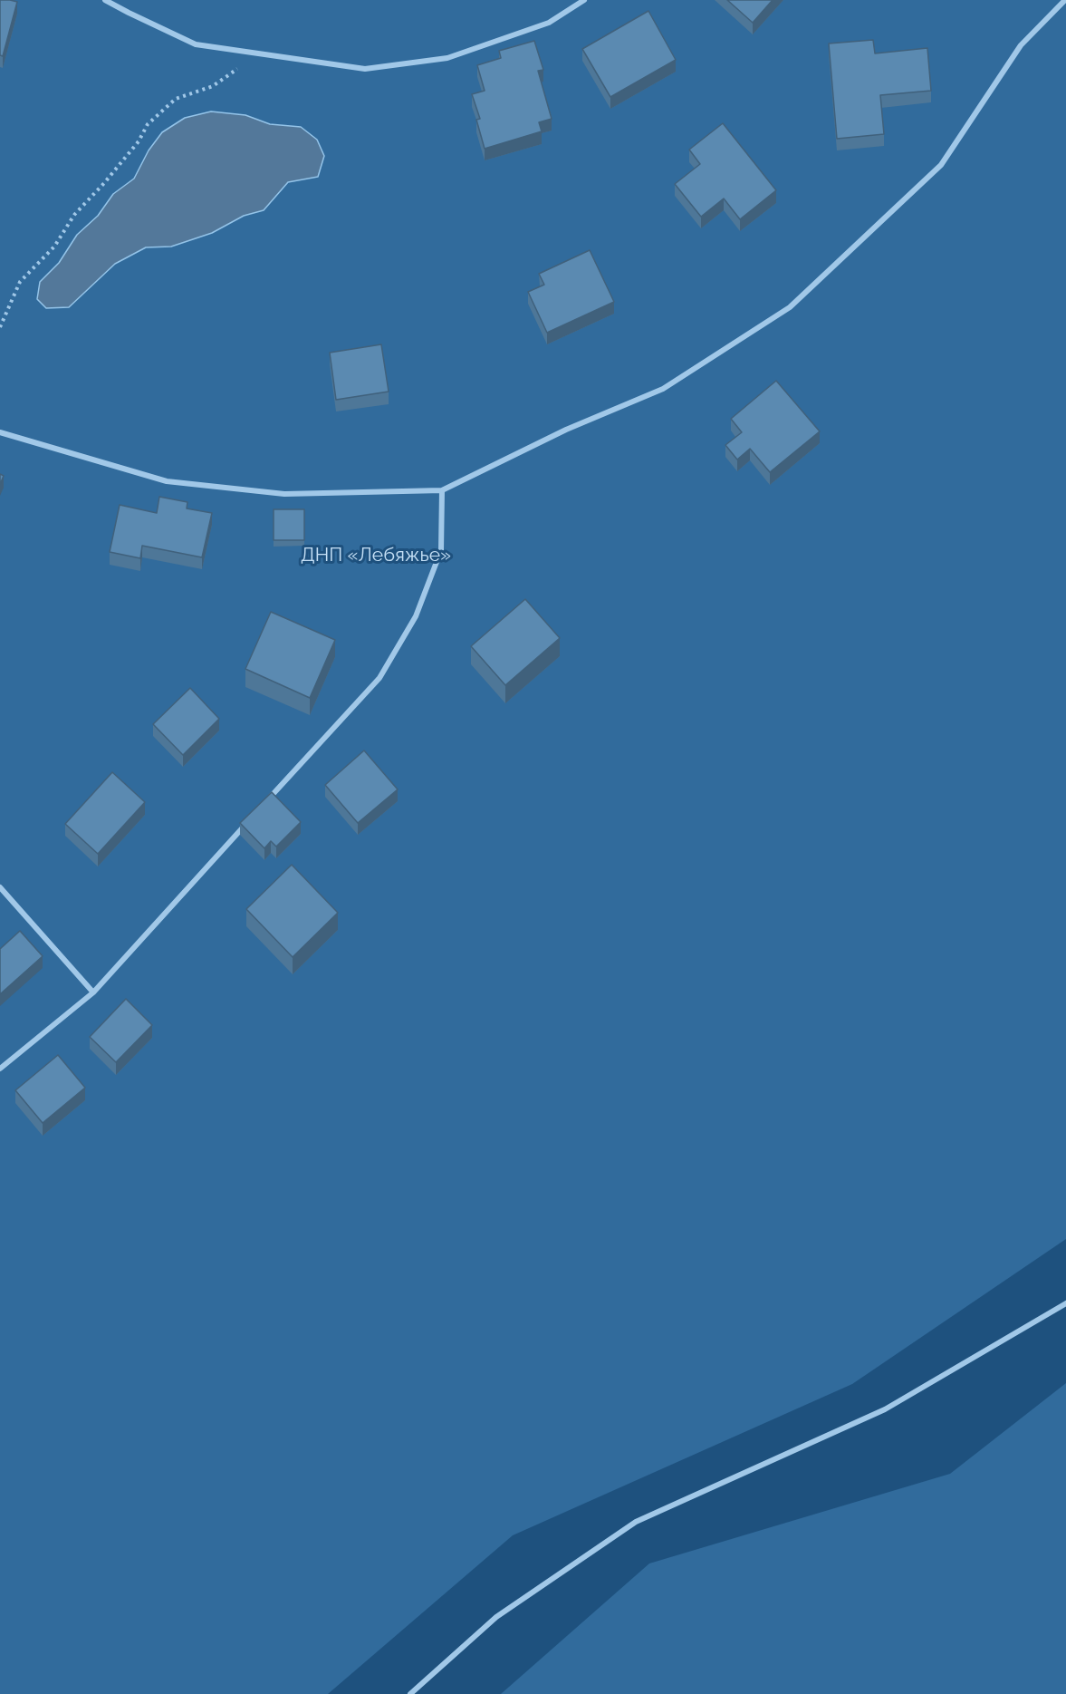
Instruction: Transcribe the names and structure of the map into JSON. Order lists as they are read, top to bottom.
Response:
{
  "parks": ["ДНП «Лебяжье»"]
}
